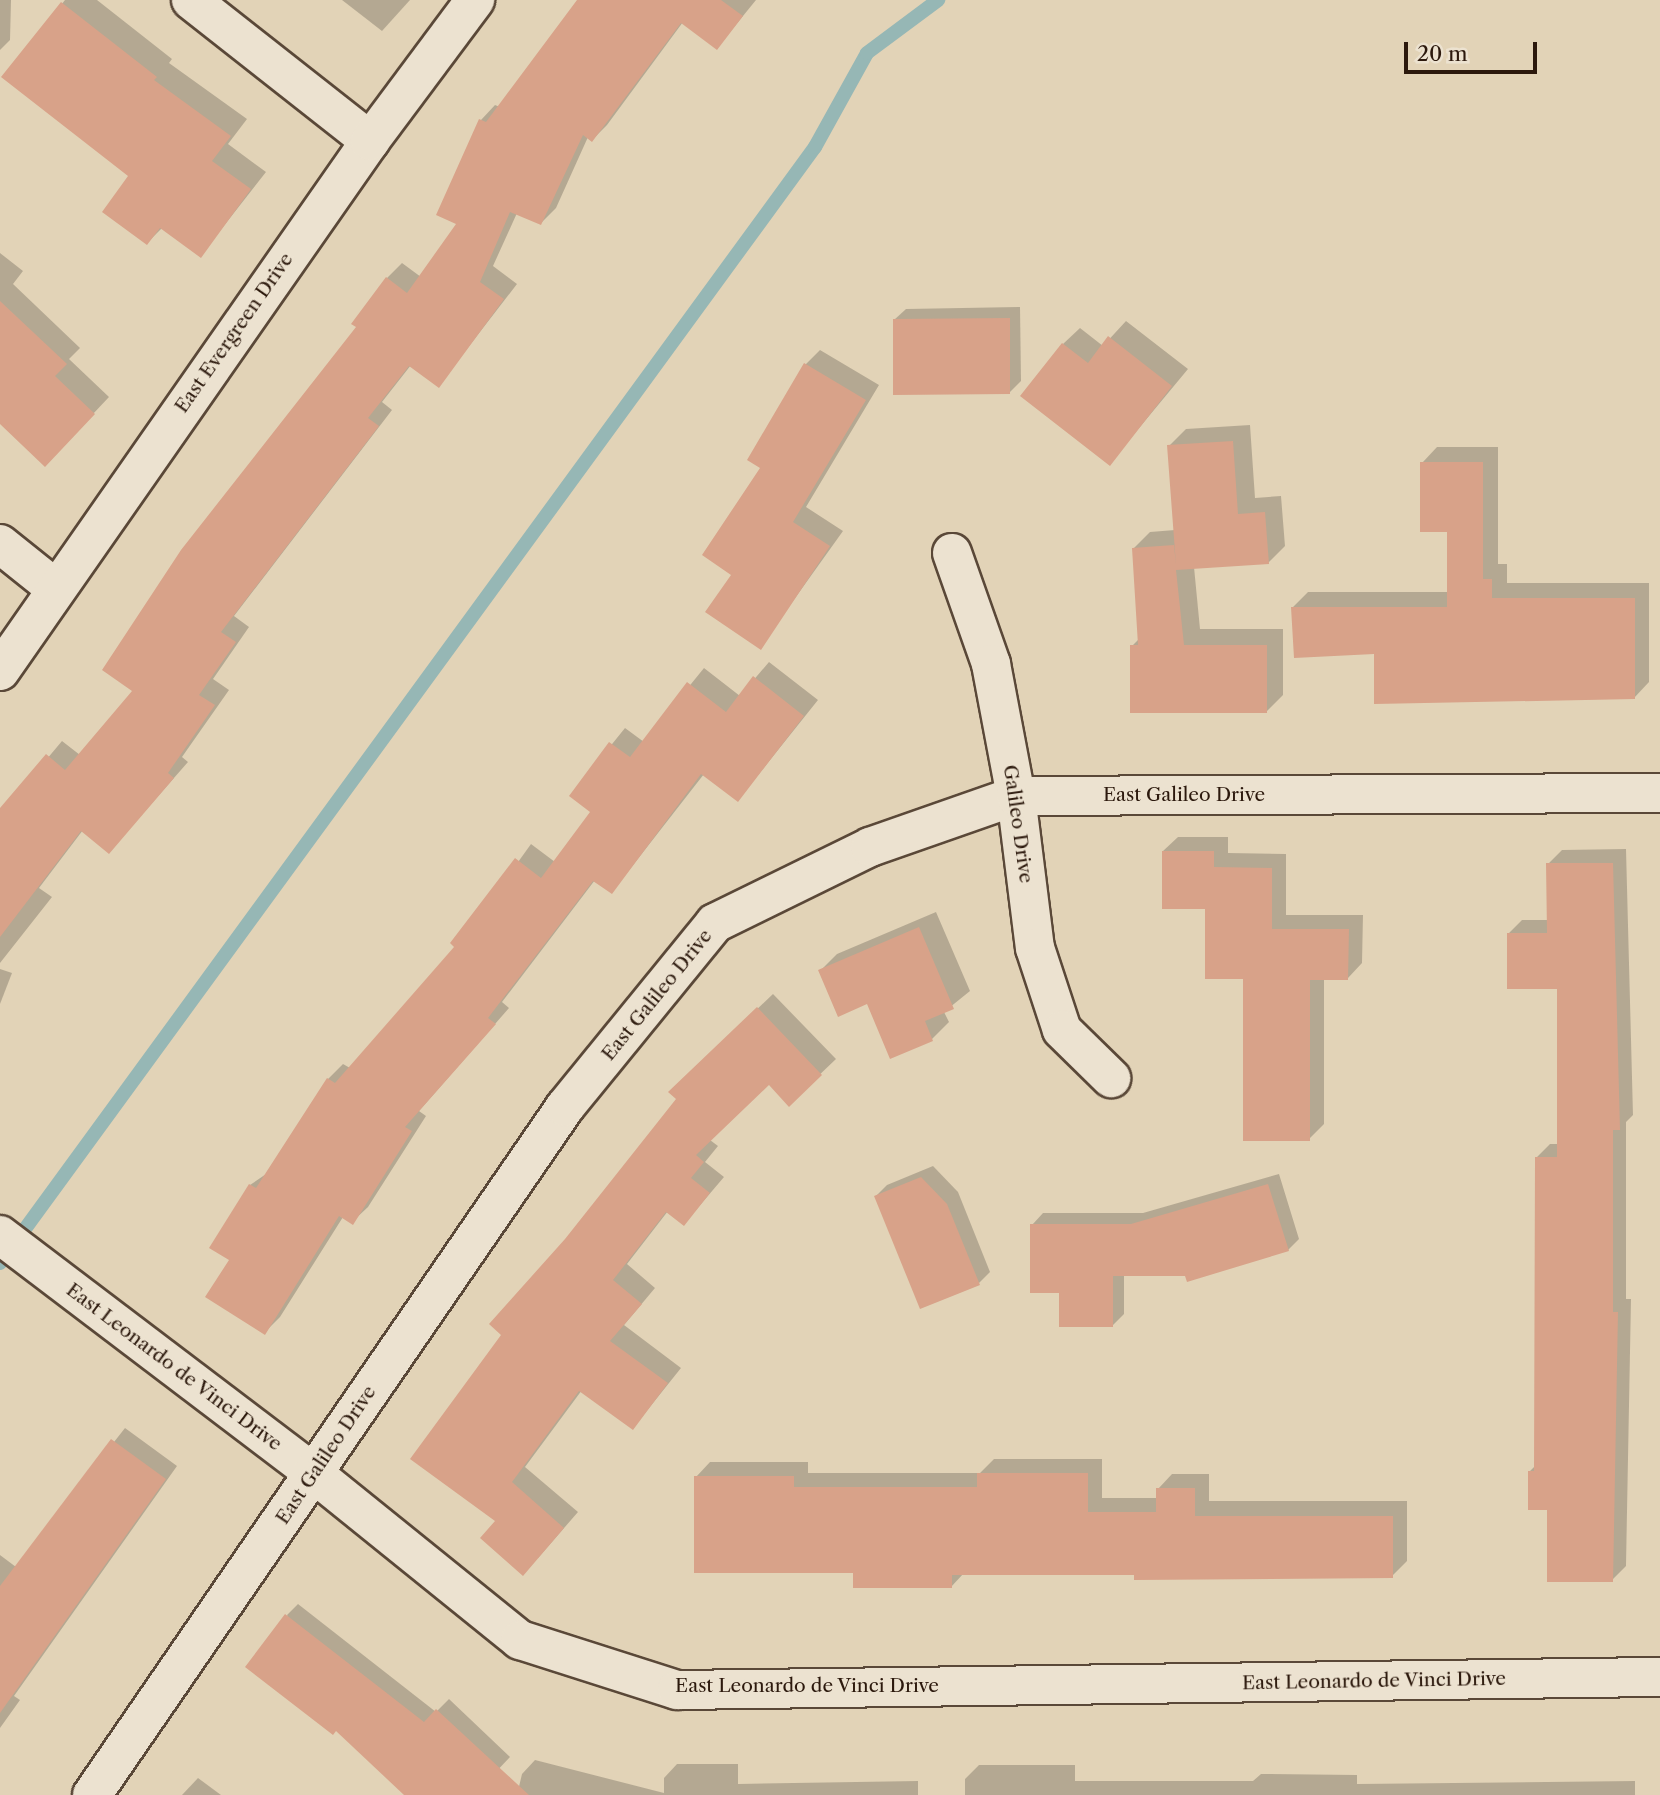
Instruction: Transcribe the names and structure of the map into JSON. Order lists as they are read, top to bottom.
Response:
{
  "streets": {
    "street": [
      "East Evergreen Drive",
      "East Galileo Drive",
      "Galileo Drive",
      "East Leonardo de Vinci Drive"
    ]
  },
  "crossings": [
    ["East Galileo Drive", "Galileo Drive"],
    ["East Galileo Drive", "East Leonardo de Vinci Drive"]
  ],
  "scale_bar": "20 m"
}
